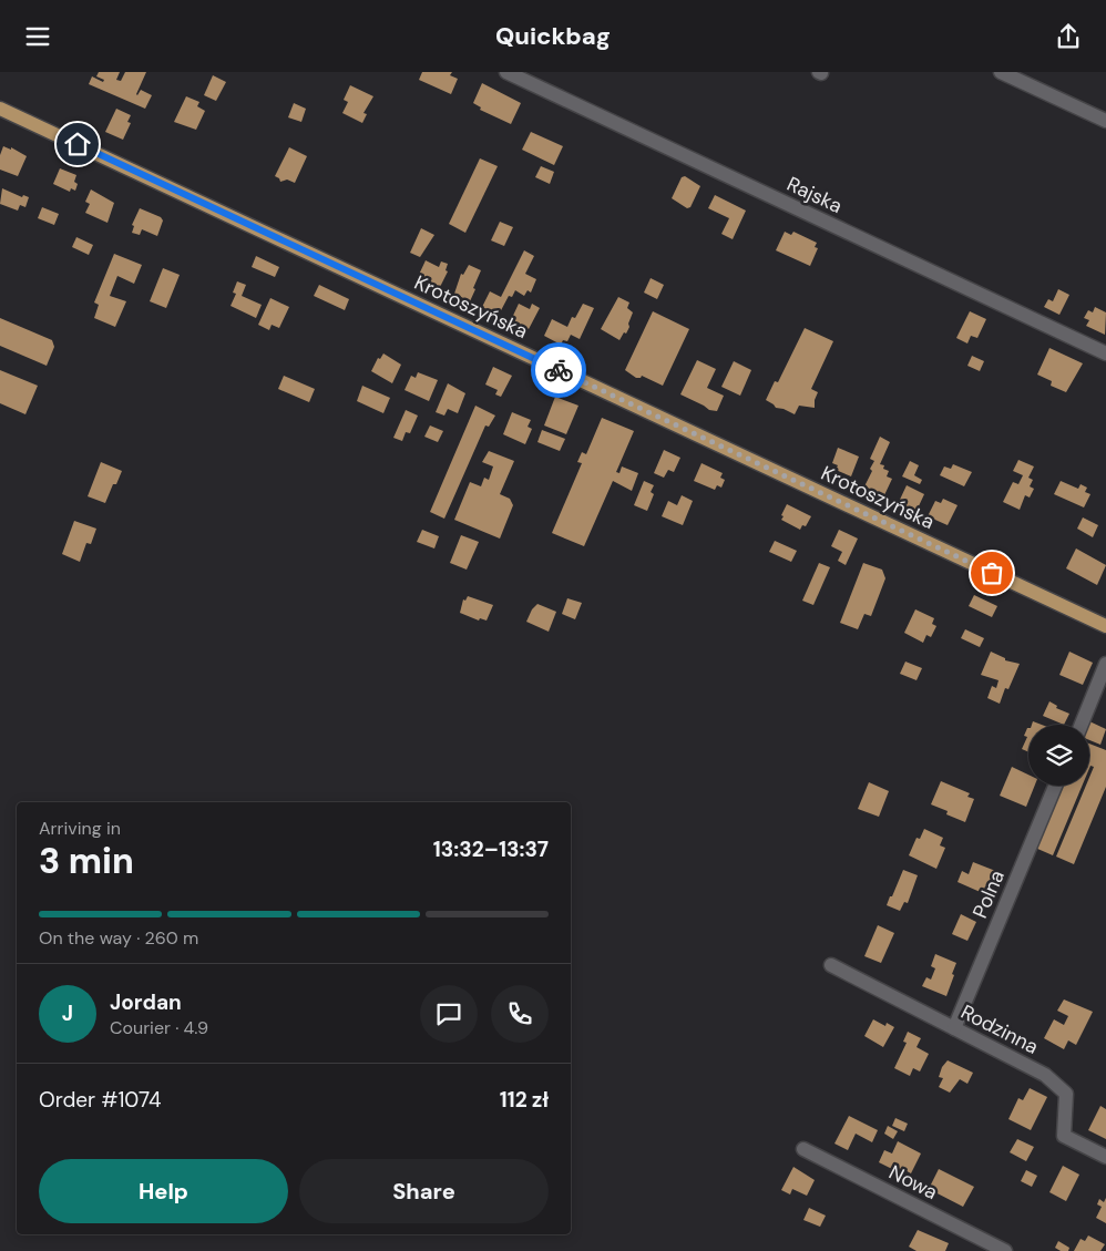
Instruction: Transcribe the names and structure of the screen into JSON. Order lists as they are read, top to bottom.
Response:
{
  "streets": {
    "main road": ["Krotoszyńska"],
    "street": [
      "Rajska",
      "Polna",
      "Rodzinna",
      "Nowa"
    ]
  },
  "crossings": [
    ["Polna", "Rodzinna"]
  ],
  "page": {
    "header": "Quickbag",
    "heading": ["3 min", "Arriving in", "13:32–13:37"],
    "panel": [
      "Jordan",
      "Courier · 4.9",
      "Order #1074",
      "112 zł"
    ],
    "bar": "On the way · 260 m",
    "round": "J",
    "buttons": ["Help", "Share"]
  }
}
